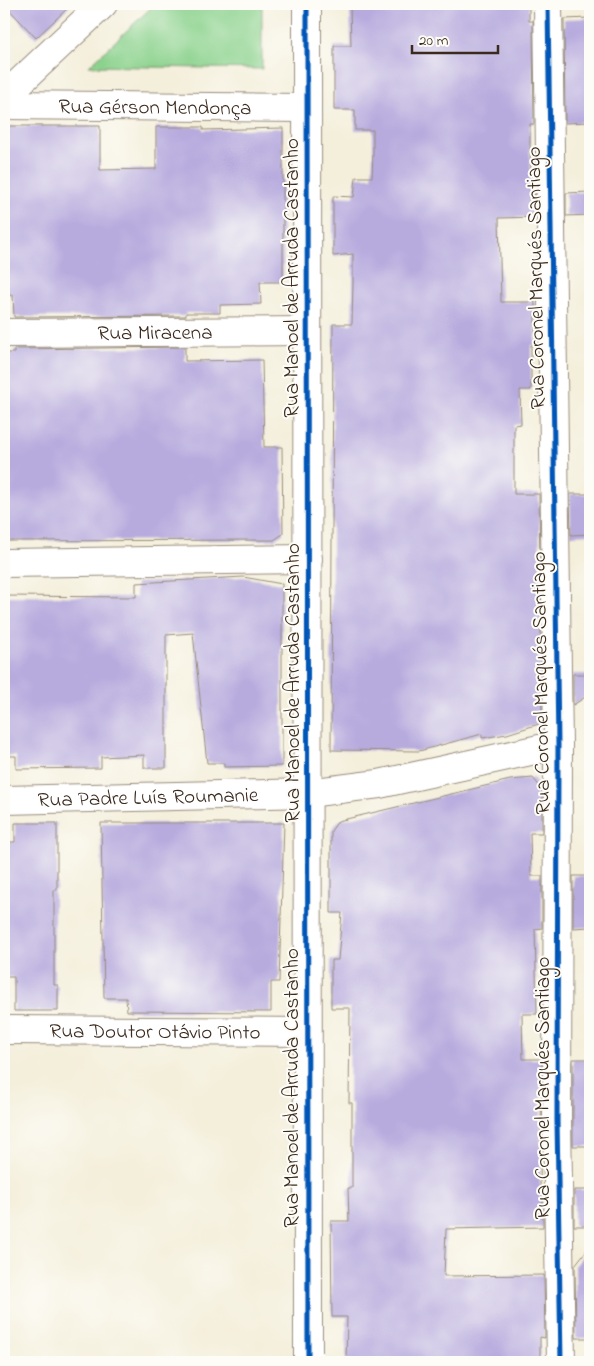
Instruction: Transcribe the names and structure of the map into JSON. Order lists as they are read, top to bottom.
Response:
{
  "streets": {
    "street": [
      "Rua Gérson Mendonça",
      "Rua Manoel de Arruda Castanho",
      "Rua Coronel Marqués Santiago",
      "Rua Miracena",
      "Rua Padre Luís Roumanie",
      "Rua Doutor Otávio Pinto"
    ]
  },
  "crossings": [
    ["Rua Gérson Mendonça", "Rua Manoel de Arruda Castanho"],
    ["Rua Manoel de Arruda Castanho", "Rua Miracena"],
    ["Rua Manoel de Arruda Castanho", "Rua Padre Luís Roumanie"],
    ["Rua Manoel de Arruda Castanho", "Rua Doutor Otávio Pinto"],
    ["Rua Coronel Marqués Santiago", "Rua Padre Luís Roumanie"]
  ],
  "scale_bar": "20 m"
}
